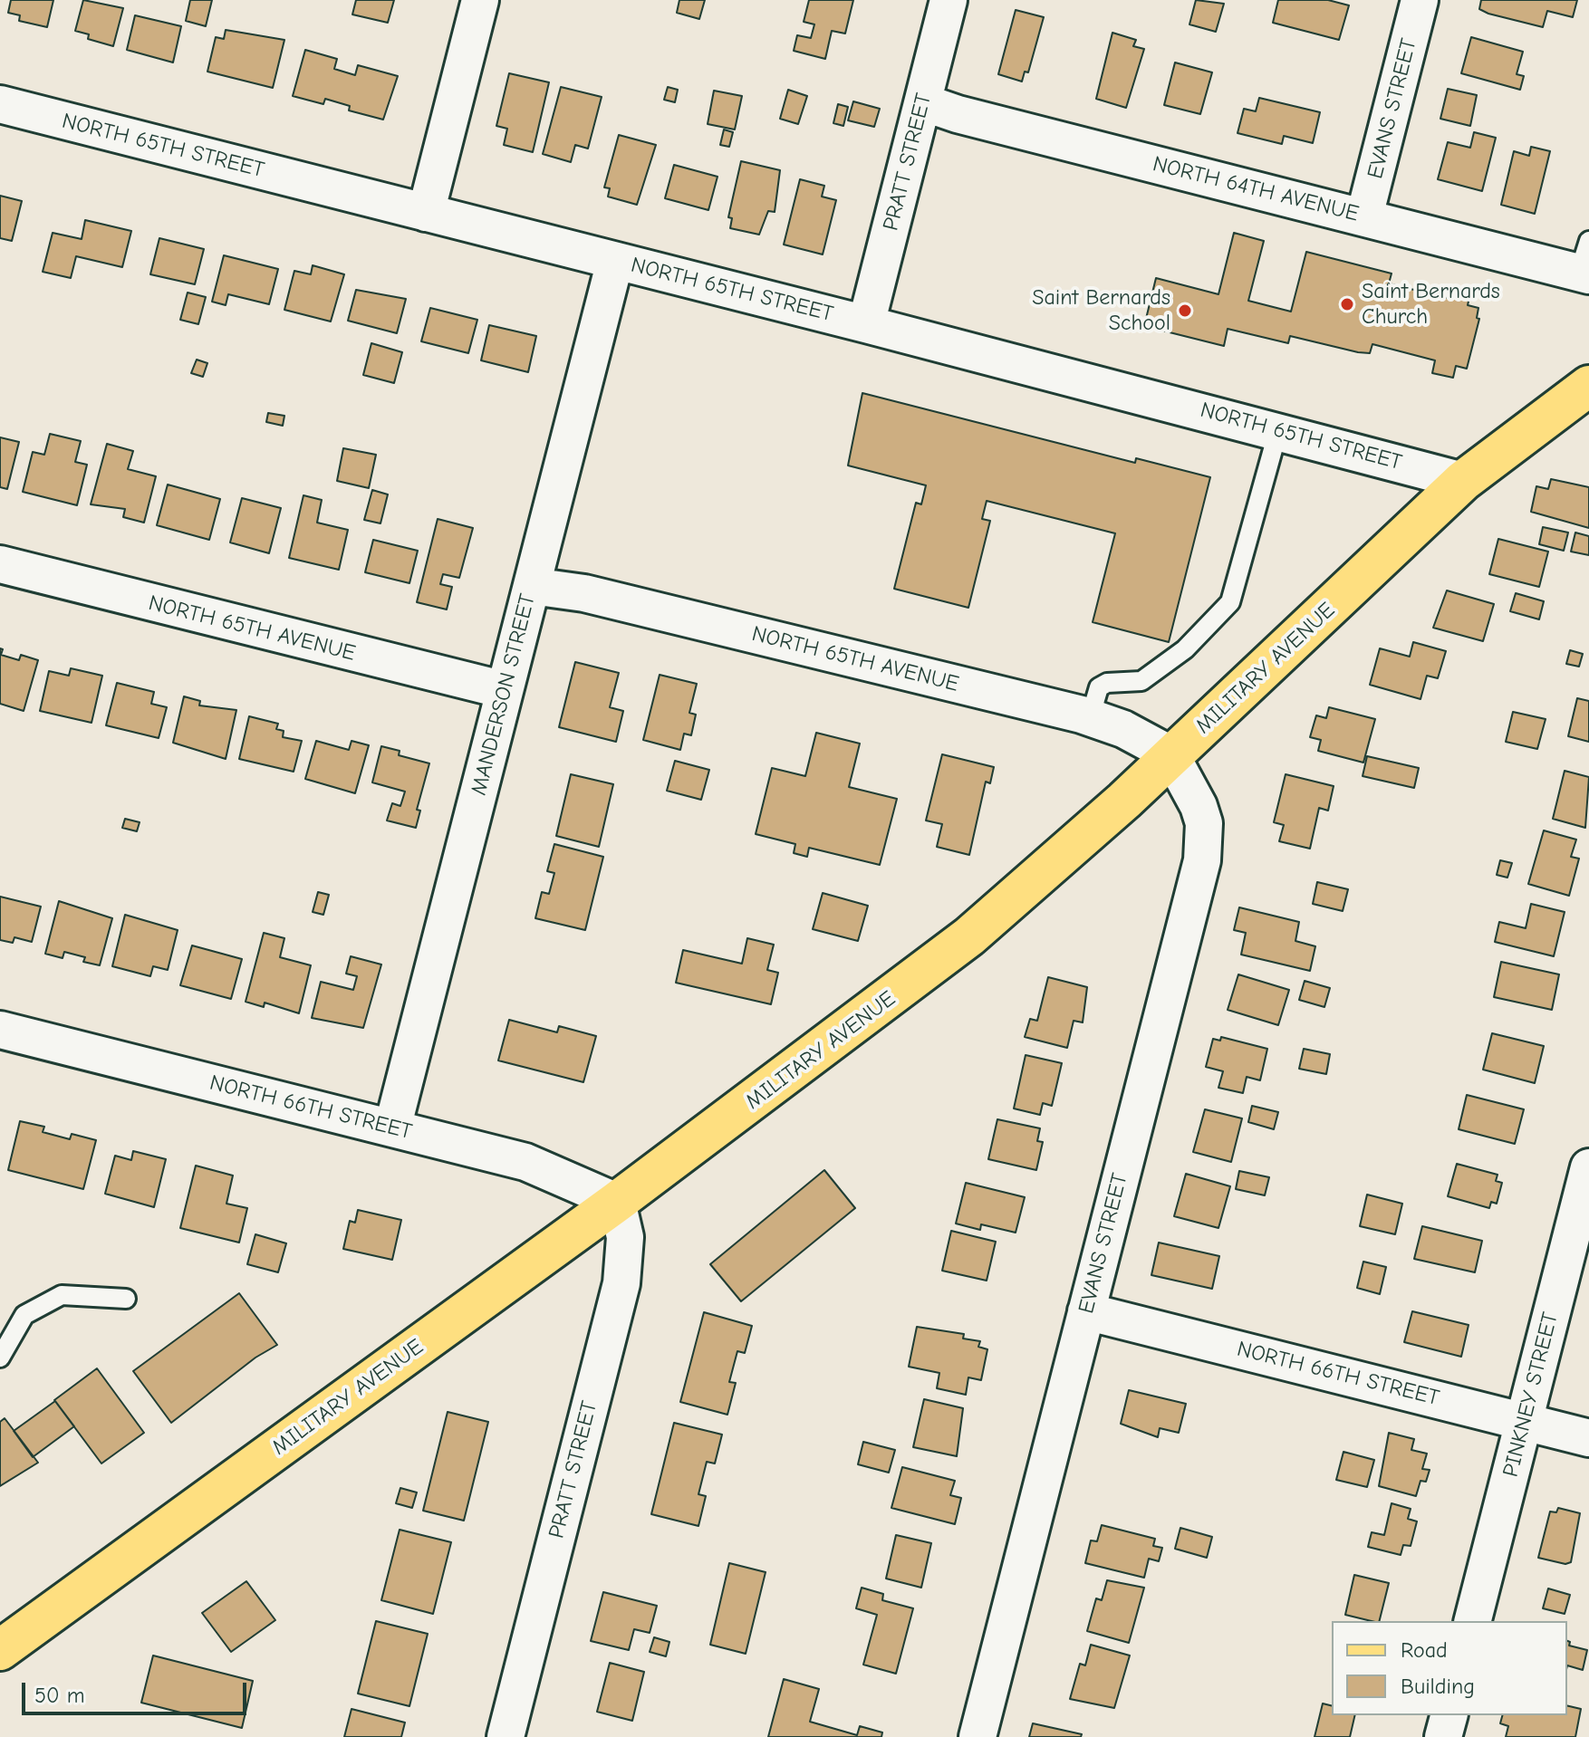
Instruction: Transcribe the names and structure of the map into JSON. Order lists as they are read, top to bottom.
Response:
{
  "streets": {
    "main road": ["MILITARY AVENUE"],
    "street": [
      "EVANS STREET",
      "NORTH 65TH STREET",
      "PRATT STREET",
      "NORTH 64TH AVENUE",
      "NORTH 65TH AVENUE",
      "MANDERSON STREET",
      "NORTH 66TH STREET",
      "PINKNEY STREET"
    ]
  },
  "crossings": [
    ["EVANS STREET", "NORTH 64TH AVENUE"],
    ["EVANS STREET", "NORTH 65TH AVENUE"],
    ["EVANS STREET", "MILITARY AVENUE"],
    ["EVANS STREET", "NORTH 66TH STREET"],
    ["NORTH 65TH STREET", "PRATT STREET"],
    ["NORTH 65TH STREET", "MILITARY AVENUE"],
    ["NORTH 65TH STREET", "MANDERSON STREET"],
    ["PRATT STREET", "NORTH 64TH AVENUE"],
    ["PRATT STREET", "MILITARY AVENUE"],
    ["PRATT STREET", "NORTH 66TH STREET"],
    ["NORTH 65TH AVENUE", "MILITARY AVENUE"],
    ["NORTH 65TH AVENUE", "MANDERSON STREET"],
    ["MILITARY AVENUE", "NORTH 66TH STREET"],
    ["MANDERSON STREET", "NORTH 66TH STREET"],
    ["NORTH 66TH STREET", "PINKNEY STREET"]
  ],
  "places": ["Saint Bernards Church", "Saint Bernards School"],
  "legend": ["Road", "Building"],
  "scale_bar": "50 m"
}
